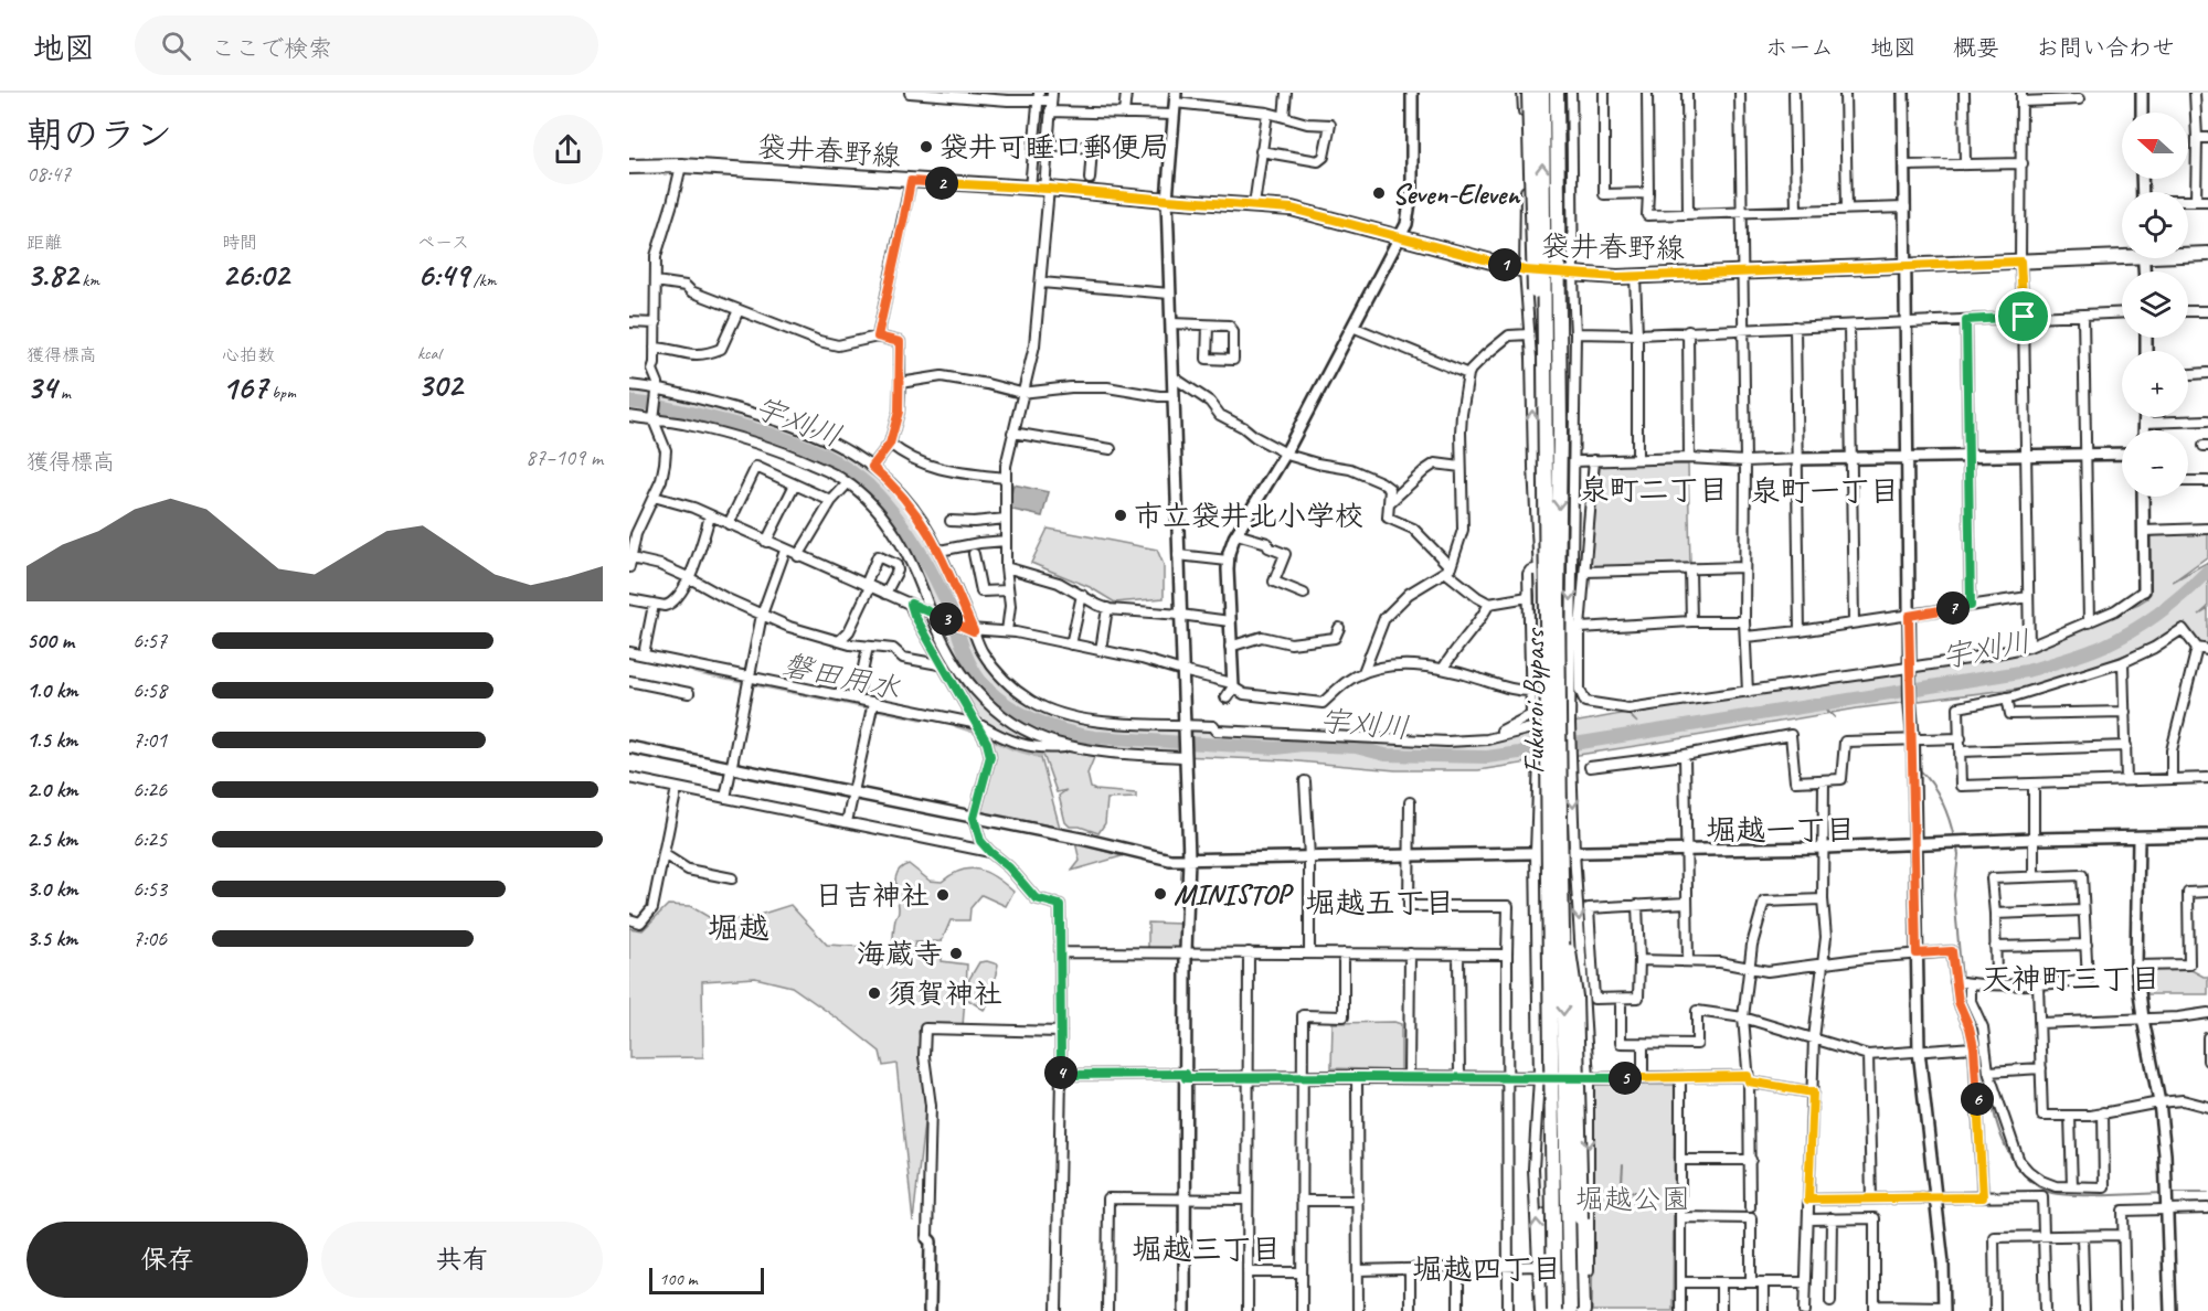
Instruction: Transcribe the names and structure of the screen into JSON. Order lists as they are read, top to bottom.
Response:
{
  "streets": {
    "main road": ["袋井春野線", "Fukuroi Bypass"]
  },
  "districts": [
    "泉町二丁目",
    "泉町一丁目",
    "堀越一丁目",
    "堀越五丁目",
    "堀越",
    "天神町三丁目",
    "堀越三丁目",
    "堀越四丁目"
  ],
  "water": ["宇刈川", "磐田用水"],
  "parks": ["堀越公園"],
  "places": [
    "袋井可睡口郵便局",
    "Seven-Eleven",
    "市立袋井北小学校",
    "MINISTOP",
    "日吉神社",
    "海蔵寺",
    "須賀神社"
  ],
  "scale_bar": "100 m",
  "north": "left",
  "page": {
    "header": "地図",
    "search": "ここで検索",
    "nav": [
      "ホーム",
      "地図",
      "概要",
      "お問い合わせ"
    ],
    "heading": ["朝のラン", "08:47"],
    "map_buttons": ["+", "−"],
    "pins": [
      "2",
      "1",
      "7",
      "3",
      "4",
      "5",
      "6"
    ],
    "stats": [
      ["距離", "3.82 km"],
      ["時間", "26:02"],
      ["ペース", "6:49 /km"],
      ["獲得標高", "34 m"],
      ["心拍数", "167 bpm"],
      ["kcal", "302"]
    ],
    "chart": ["獲得標高", "87–109 m"],
    "list": [
      {
        "name": "500 m",
        "note": "6:57"
      },
      {
        "name": "1.0 km",
        "note": "6:58"
      },
      {
        "name": "1.5 km",
        "note": "7:01"
      },
      {
        "name": "2.0 km",
        "note": "6:26"
      },
      {
        "name": "2.5 km",
        "note": "6:25"
      },
      {
        "name": "3.0 km",
        "note": "6:53"
      },
      {
        "name": "3.5 km",
        "note": "7:06"
      }
    ],
    "buttons": ["保存", "共有"],
    "scale": "100 m"
  }
}
